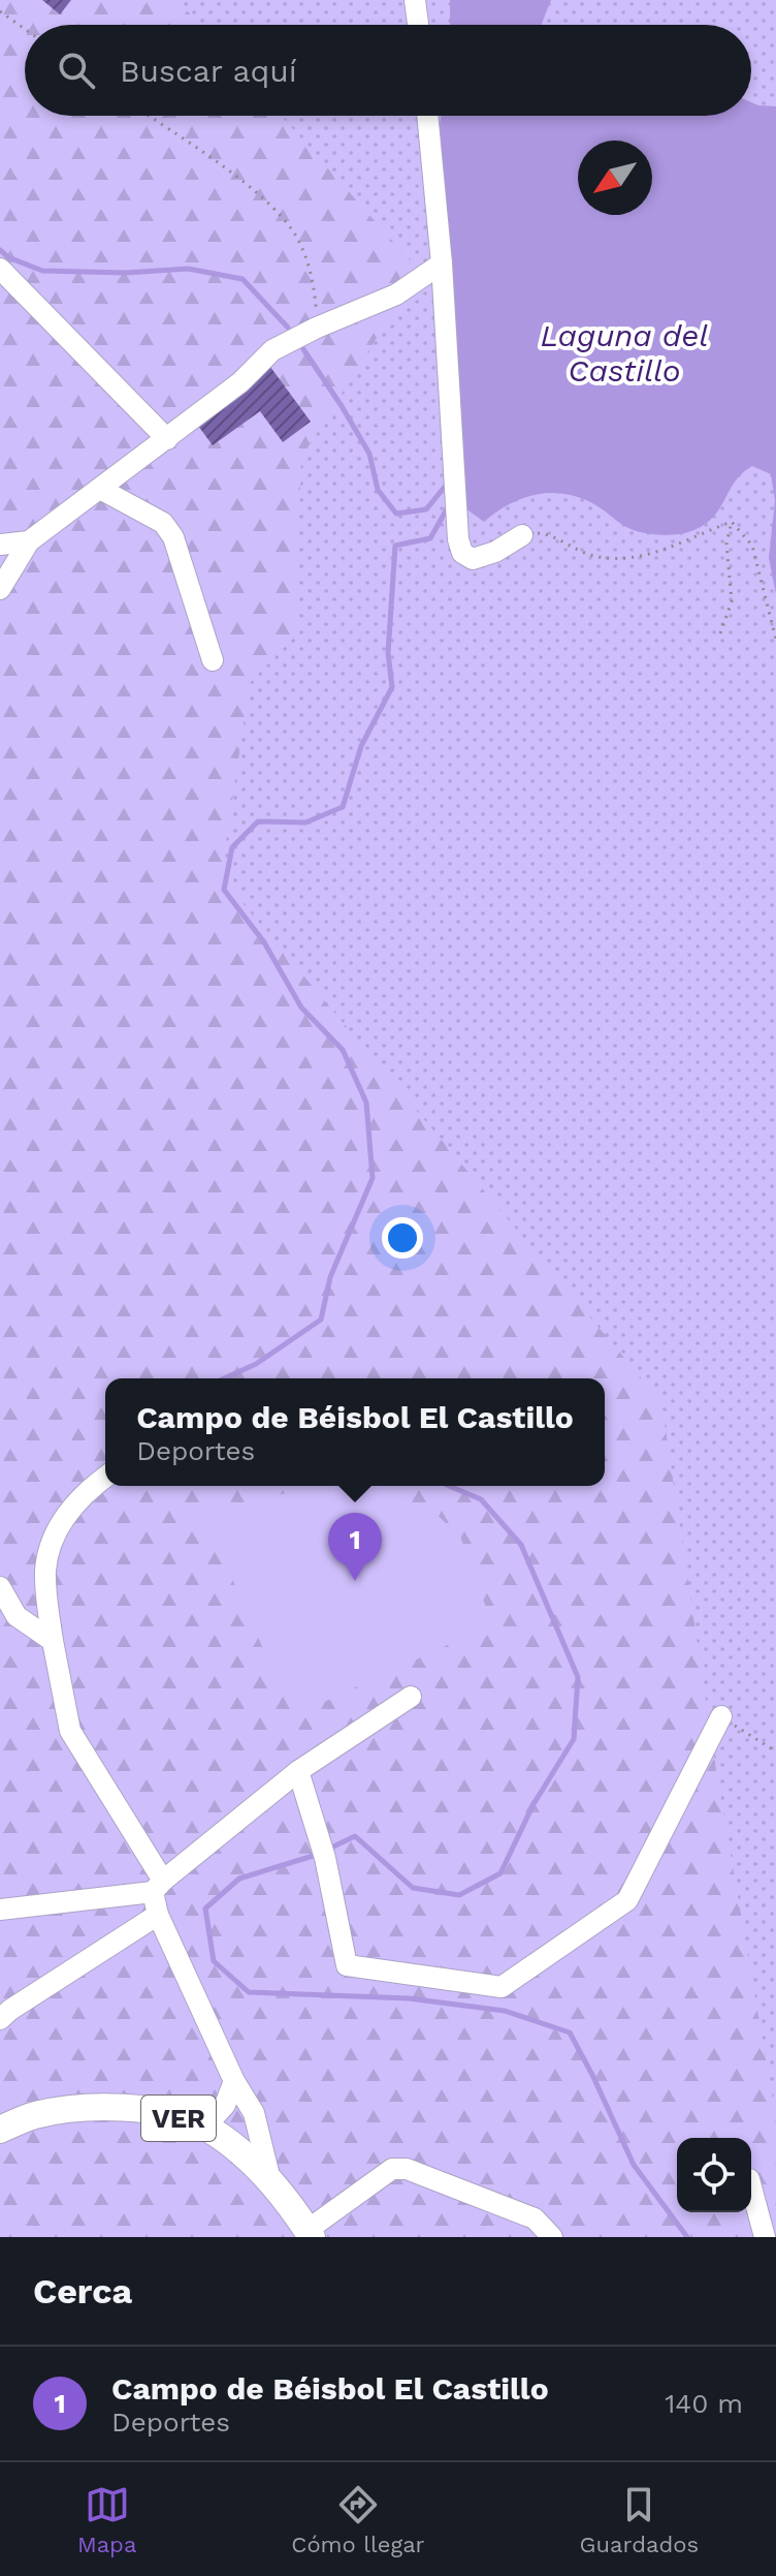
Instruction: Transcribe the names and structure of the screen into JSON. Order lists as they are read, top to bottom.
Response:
{
  "streets": {
    "main road": ["VER"]
  },
  "water": ["Laguna del Castillo"],
  "north": "bottom left",
  "page": {
    "search": "Buscar aquí",
    "popup": ["Campo de Béisbol El Castillo", "Deportes"],
    "pins": "1",
    "heading": "Cerca",
    "list": [
      {
        "mark": "1",
        "name": "Campo de Béisbol El Castillo",
        "note": "Deportes",
        "value": "140 m"
      }
    ],
    "nav": ["Mapa", "Cómo llegar", "Guardados"]
  }
}
